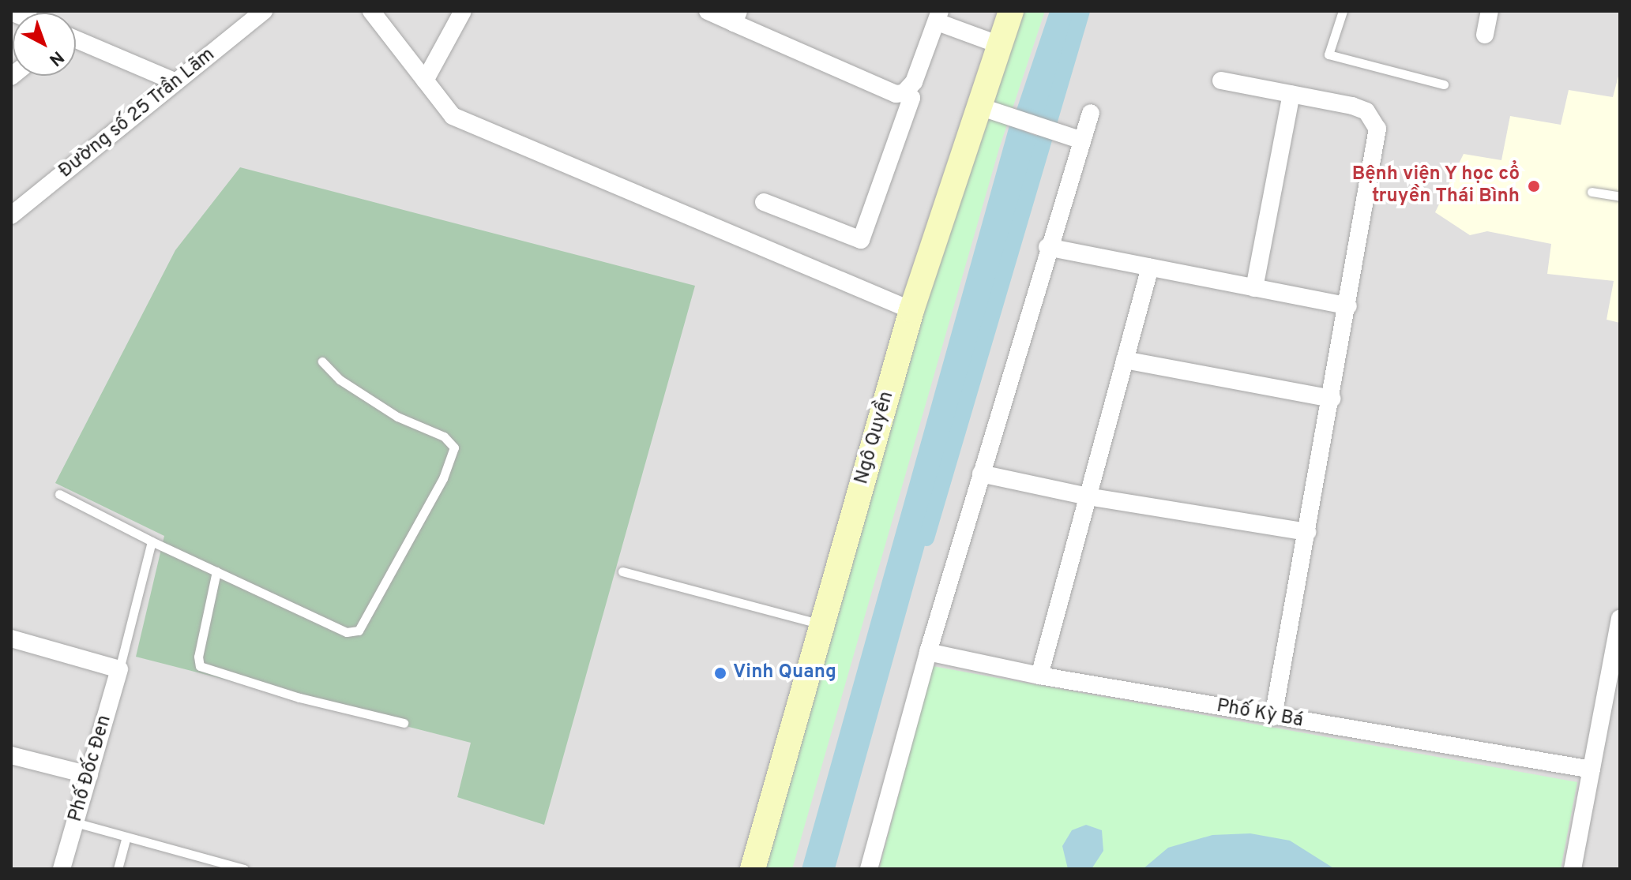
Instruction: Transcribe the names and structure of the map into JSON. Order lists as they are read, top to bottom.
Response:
{
  "streets": {
    "street": [
      "Đường số 25 Trần Lãm",
      "Ngô Quyền",
      "Phố Kỳ Bá",
      "Phố Đốc Đen"
    ]
  },
  "places": ["Bệnh viện Y học cổ truyền Thái Bình", "Vinh Quang"],
  "north": "bottom right"
}
